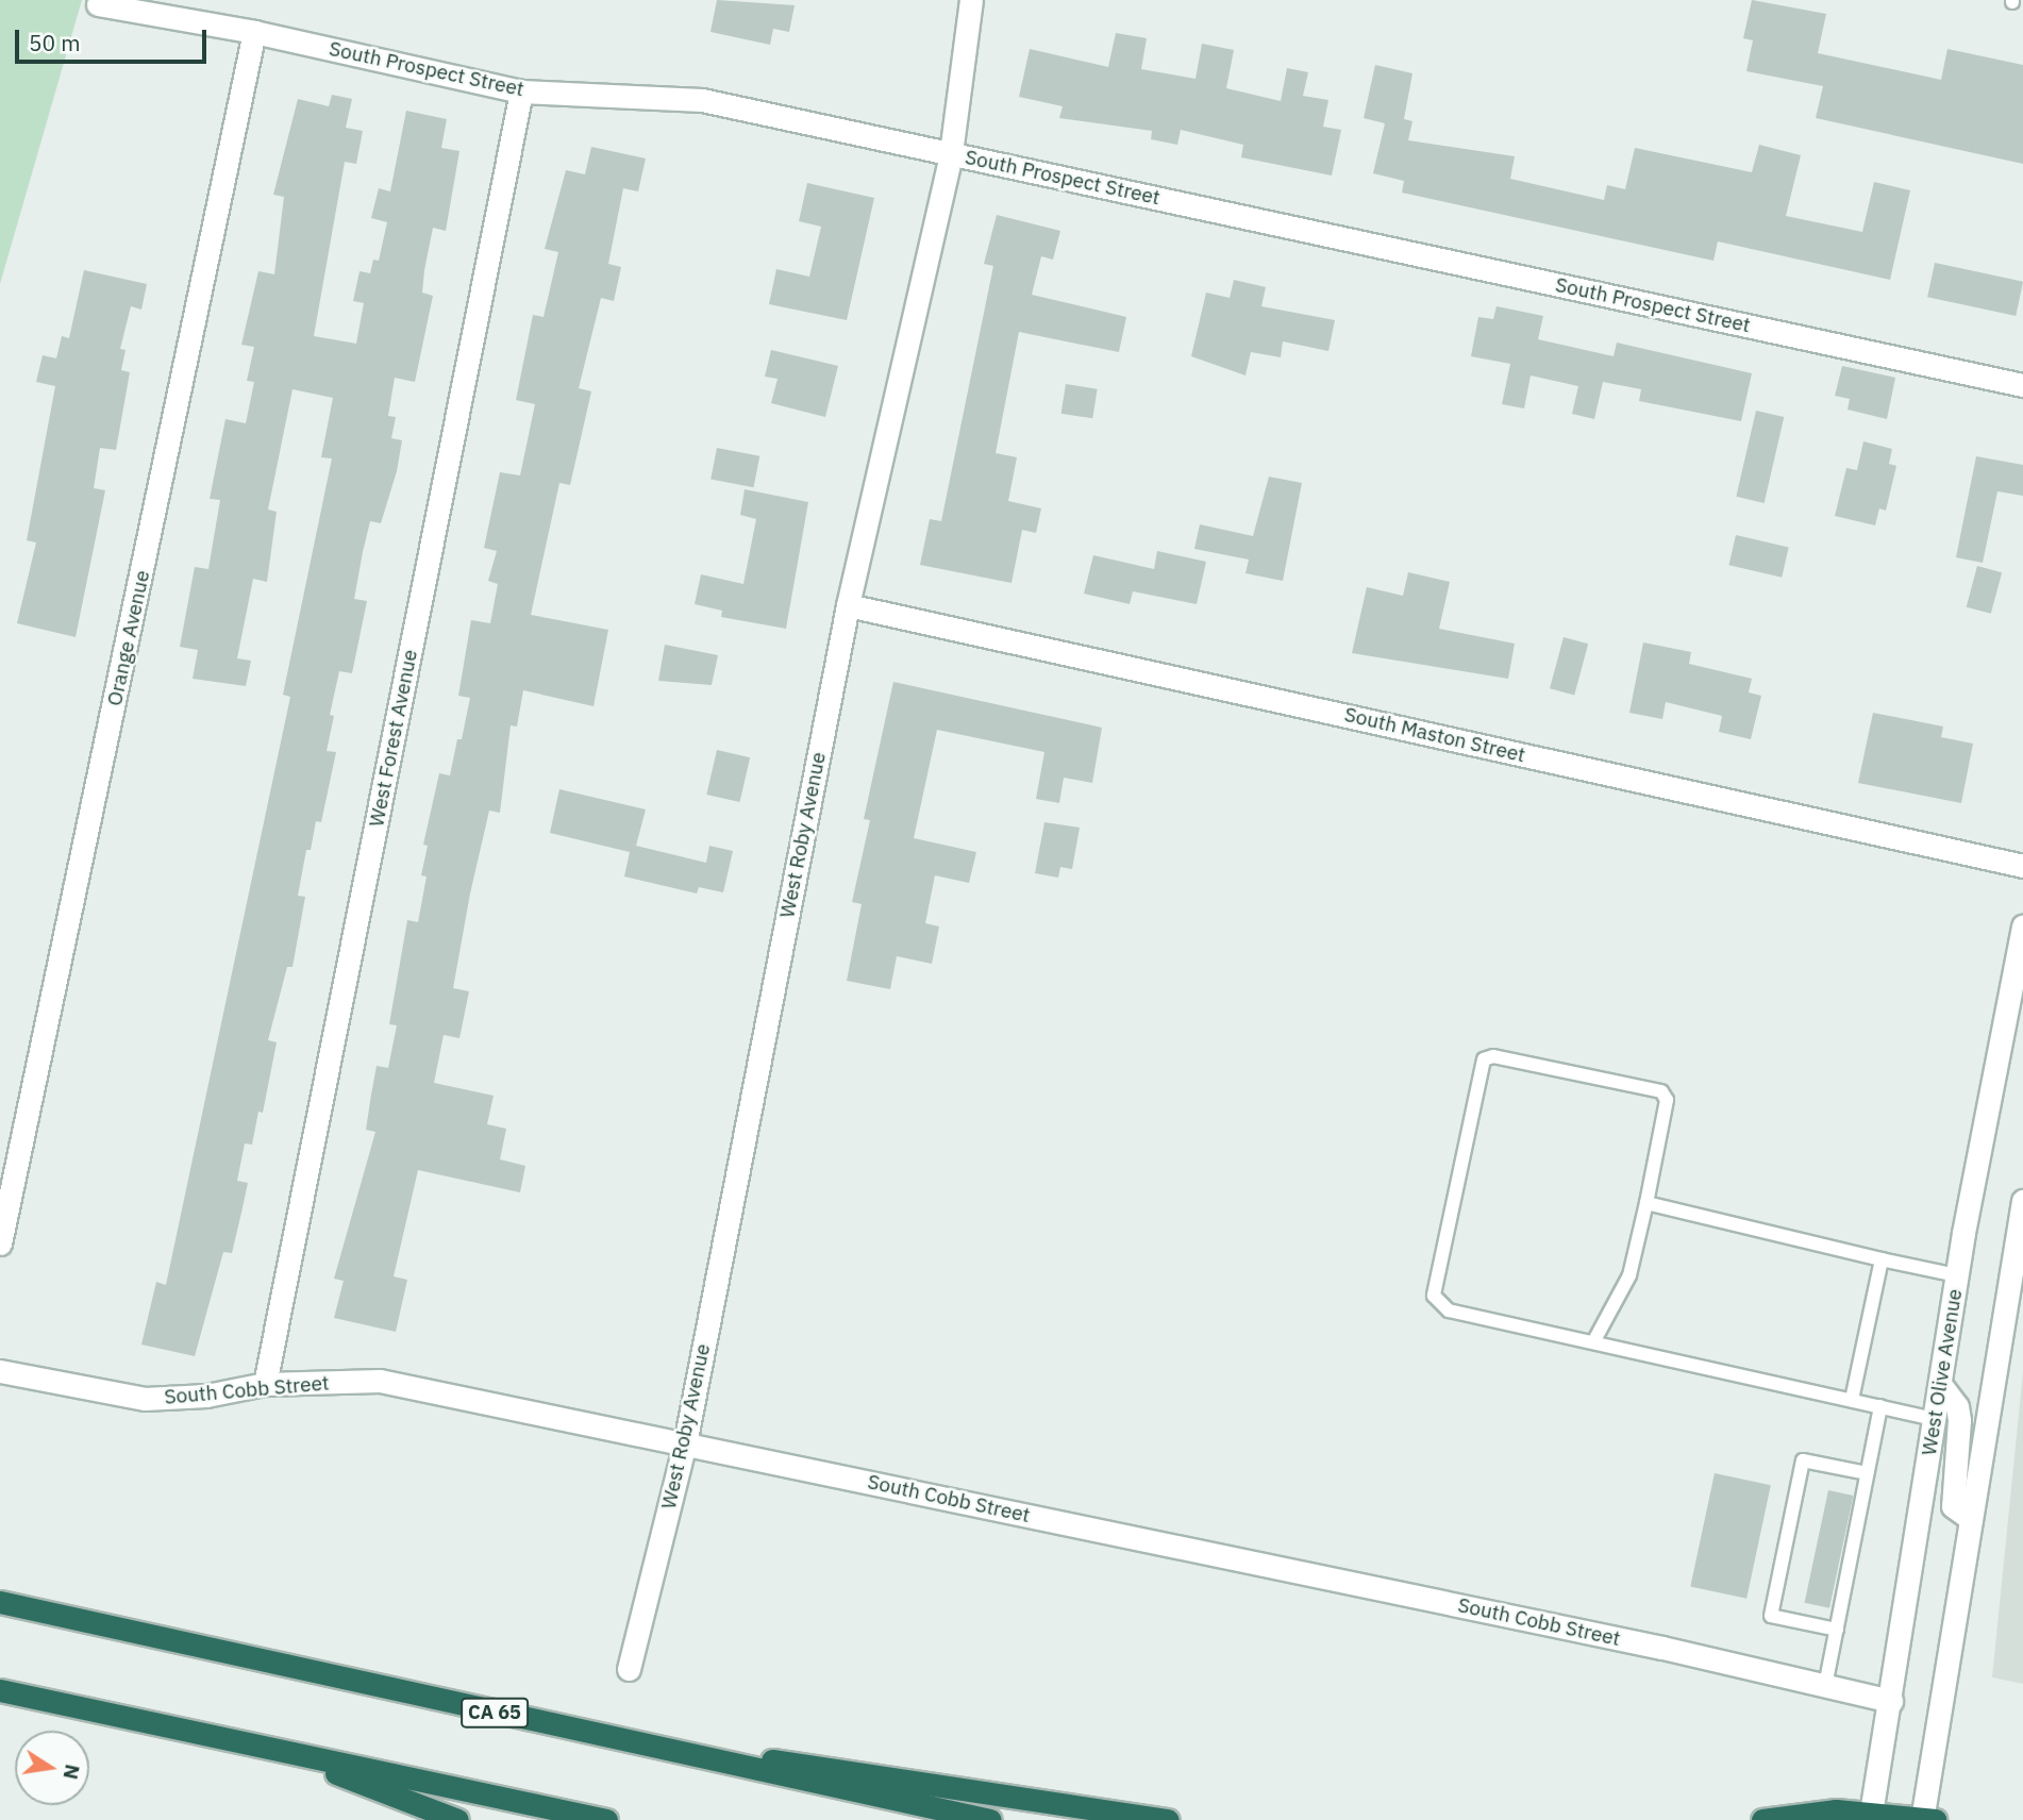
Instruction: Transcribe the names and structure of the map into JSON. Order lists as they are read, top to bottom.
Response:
{
  "streets": {
    "highway": ["CA 65"],
    "street": [
      "South Prospect Street",
      "Orange Avenue",
      "South Maston Street",
      "West Forest Avenue",
      "West Roby Avenue",
      "West Olive Avenue",
      "South Cobb Street"
    ]
  },
  "crossings": [
    ["South Prospect Street", "Orange Avenue"],
    ["South Prospect Street", "West Forest Avenue"],
    ["South Prospect Street", "West Roby Avenue"],
    ["South Maston Street", "West Roby Avenue"],
    ["West Forest Avenue", "South Cobb Street"],
    ["West Roby Avenue", "South Cobb Street"],
    ["West Olive Avenue", "South Cobb Street"]
  ],
  "scale_bar": "50 m",
  "north": "right"
}
